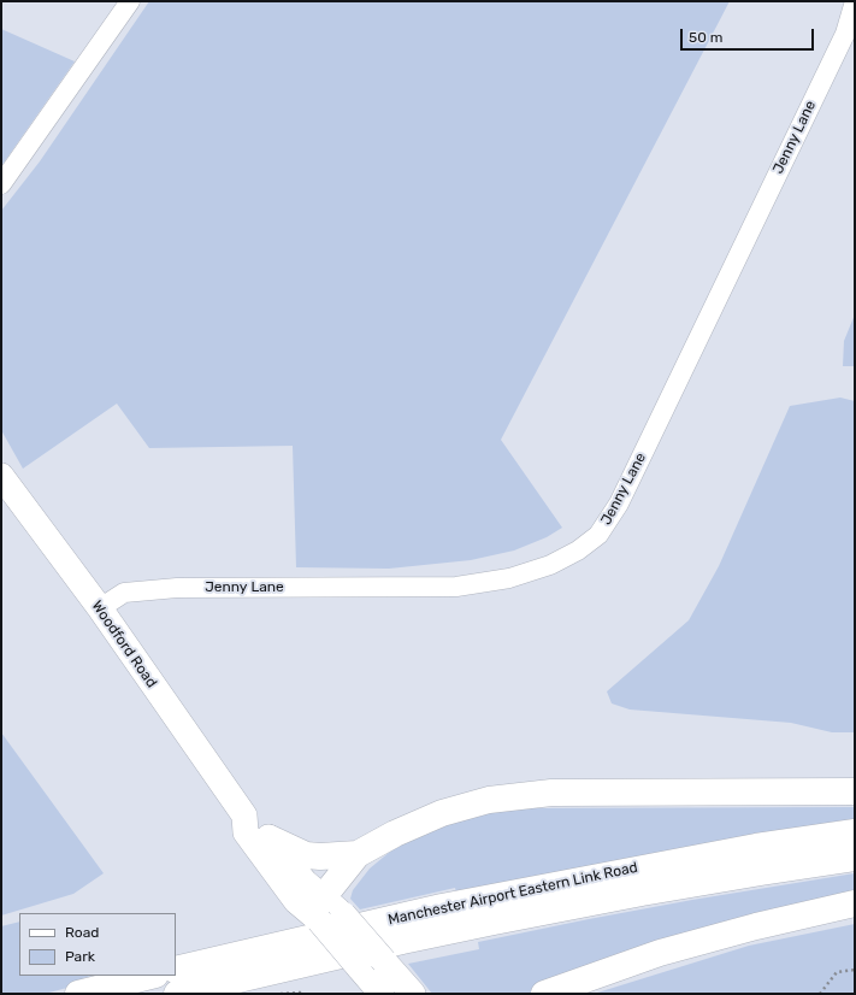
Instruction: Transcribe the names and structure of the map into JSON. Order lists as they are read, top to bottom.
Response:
{
  "streets": {
    "highway": ["Manchester Airport Eastern Link Road"],
    "main road": ["Woodford Road"],
    "street": ["Jenny Lane"]
  },
  "crossings": [
    ["Jenny Lane", "Woodford Road"]
  ],
  "legend": ["Road", "Park"],
  "scale_bar": "50 m"
}
